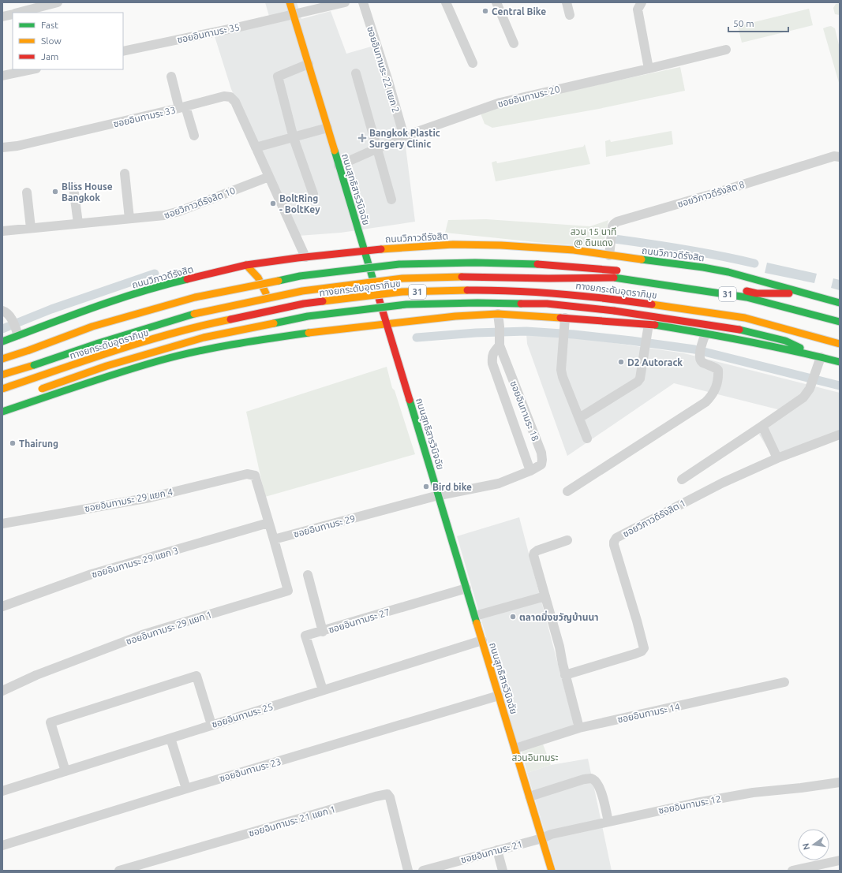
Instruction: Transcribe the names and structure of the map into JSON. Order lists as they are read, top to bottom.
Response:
{
  "streets": {
    "main road": [
      "ถนนสุทธิสารวินิจฉัย",
      "ถนนวิภาวดีรังสิต",
      "ทางยกระดับอุตราภิมุข",
      "31"
    ],
    "street": [
      "ซอยอินทามระ 35",
      "ซอยอินทามระ 22 แยก 2",
      "ซอยอินทามระ 20",
      "ซอยอินทามระ 33",
      "ซอยวิภาวดีรังสิต 8",
      "ซอยวิภาวดีรังสิต 10",
      "ซอยอินทามระ 18",
      "ซอยอินทามระ 29 แยก 4",
      "ซอยวิภาวดีรังสิต 1",
      "ซอยอินทามระ 29",
      "ซอยอินทามระ 29 แยก 3",
      "ซอยอินทามระ 27",
      "ซอยอินทามระ 29 แยก 1",
      "ซอยอินทามระ 14",
      "ซอยอินทามระ 25",
      "ซอยอินทามระ 23",
      "ซอยอินทามระ 12",
      "ซอยอินทามระ 21 แยก 1",
      "ซอยอินทามระ 21"
    ]
  },
  "crossings": [
    ["ซอยอินทามระ 35", "ถนนสุทธิสารวินิจฉัย"],
    ["ซอยอินทามระ 22 แยก 2", "ซอยอินทามระ 20"],
    ["ซอยอินทามระ 20", "ถนนสุทธิสารวินิจฉัย"],
    ["ซอยอินทามระ 33", "ซอยวิภาวดีรังสิต 10"],
    ["ถนนสุทธิสารวินิจฉัย", "ถนนวิภาวดีรังสิต"],
    ["ถนนสุทธิสารวินิจฉัย", "31"],
    ["ถนนสุทธิสารวินิจฉัย", "ซอยอินทามระ 18"],
    ["ถนนสุทธิสารวินิจฉัย", "ซอยอินทามระ 29"],
    ["ถนนสุทธิสารวินิจฉัย", "ซอยอินทามระ 27"],
    ["ถนนสุทธิสารวินิจฉัย", "ซอยอินทามระ 14"],
    ["ถนนสุทธิสารวินิจฉัย", "ซอยอินทามระ 25"],
    ["ถนนสุทธิสารวินิจฉัย", "ซอยอินทามระ 23"],
    ["ถนนสุทธิสารวินิจฉัย", "ซอยอินทามระ 12"],
    ["ถนนสุทธิสารวินิจฉัย", "ซอยอินทามระ 21"],
    ["ซอยวิภาวดีรังสิต 8", "ถนนวิภาวดีรังสิต"],
    ["ถนนวิภาวดีรังสิต", "31"],
    ["ทางยกระดับอุตราภิมุข", "31"],
    ["31", "ซอยอินทามระ 18"],
    ["ซอยอินทามระ 18", "ซอยอินทามระ 29"],
    ["ซอยอินทามระ 29 แยก 4", "ซอยอินทามระ 29 แยก 3"],
    ["ซอยอินทามระ 29", "ซอยอินทามระ 29 แยก 1"],
    ["ซอยอินทามระ 27", "ซอยอินทามระ 25"],
    ["ซอยอินทามระ 12", "ซอยอินทามระ 21"]
  ],
  "parks": ["สวน 15 นาที @ ดินแดง", "สวนอินทมระ"],
  "places": {
    "other": [
      "Central Bike",
      "Bliss House Bangkok",
      "BoltRing - BoltKey",
      "D2 Autorack",
      "Thairung",
      "Bird bike",
      "ตลาดมิ่งขวัญบ้านนา"
    ],
    "health": ["Bangkok Plastic Surgery Clinic"]
  },
  "legend": ["Fast", "Slow", "Jam"],
  "scale_bar": "50 m",
  "north": "left"
}
